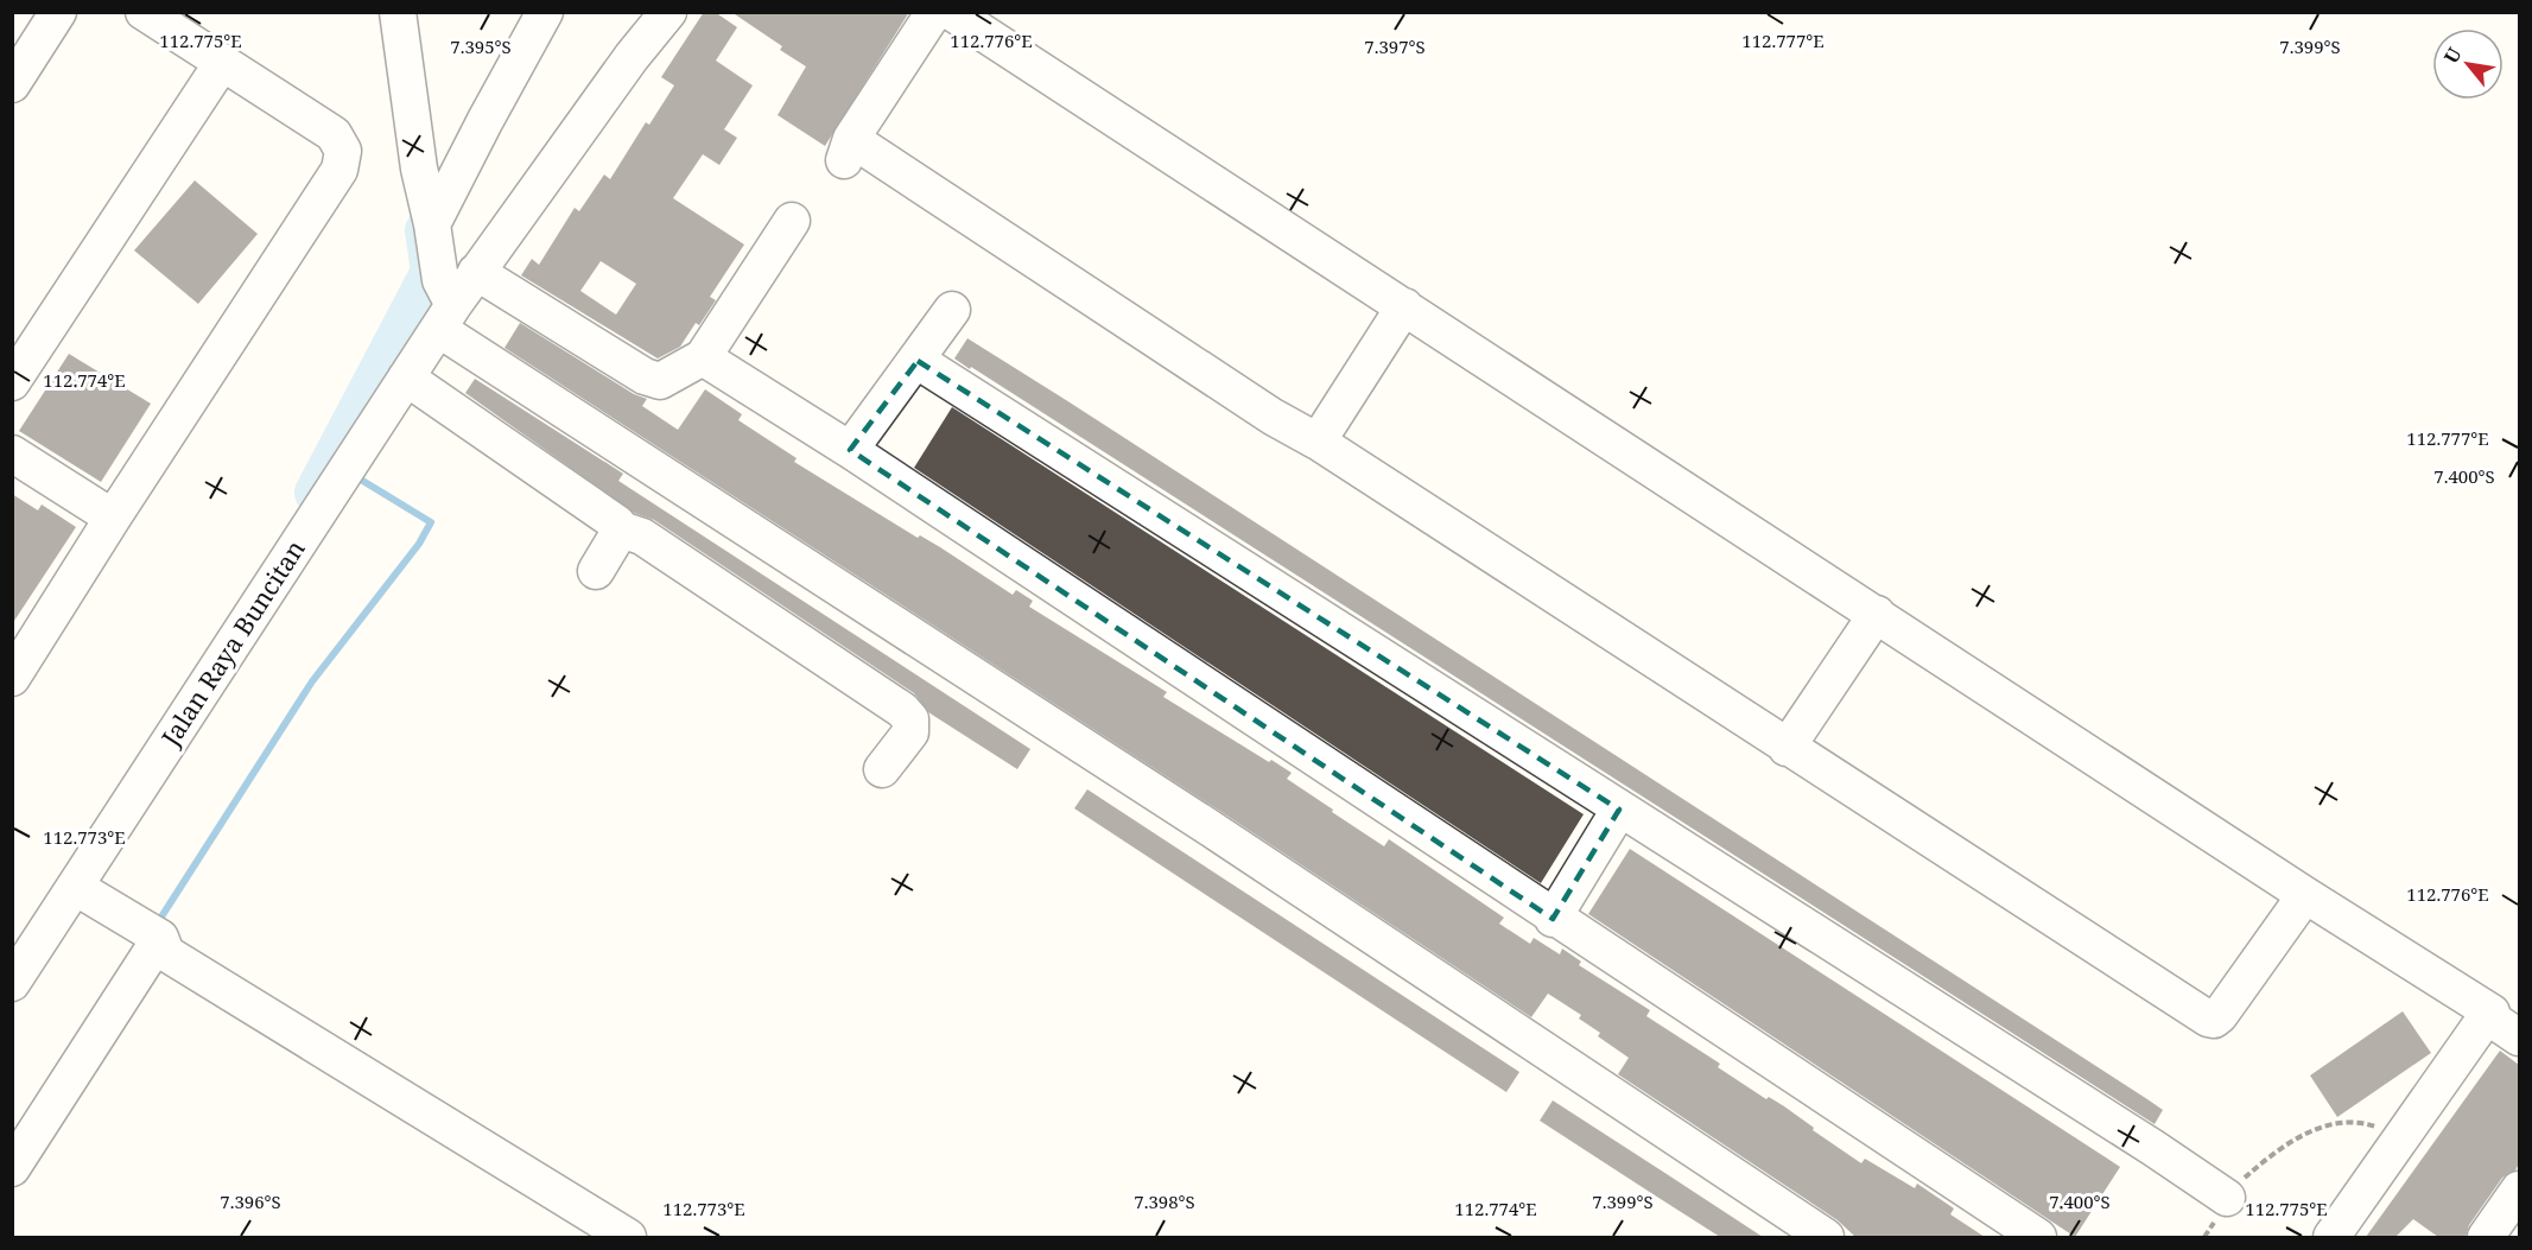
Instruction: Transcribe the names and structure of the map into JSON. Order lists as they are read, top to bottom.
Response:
{
  "streets": {
    "street": ["Jalan Raya Buncitan"]
  },
  "north": "top left",
  "coordinates": [
    "112.775°E",
    "112.776°E",
    "112.777°E",
    "7.395°S",
    "7.397°S",
    "7.399°S",
    "112.774°E",
    "7.400°S",
    "112.773°E",
    "7.396°S",
    "7.398°S"
  ]
}
